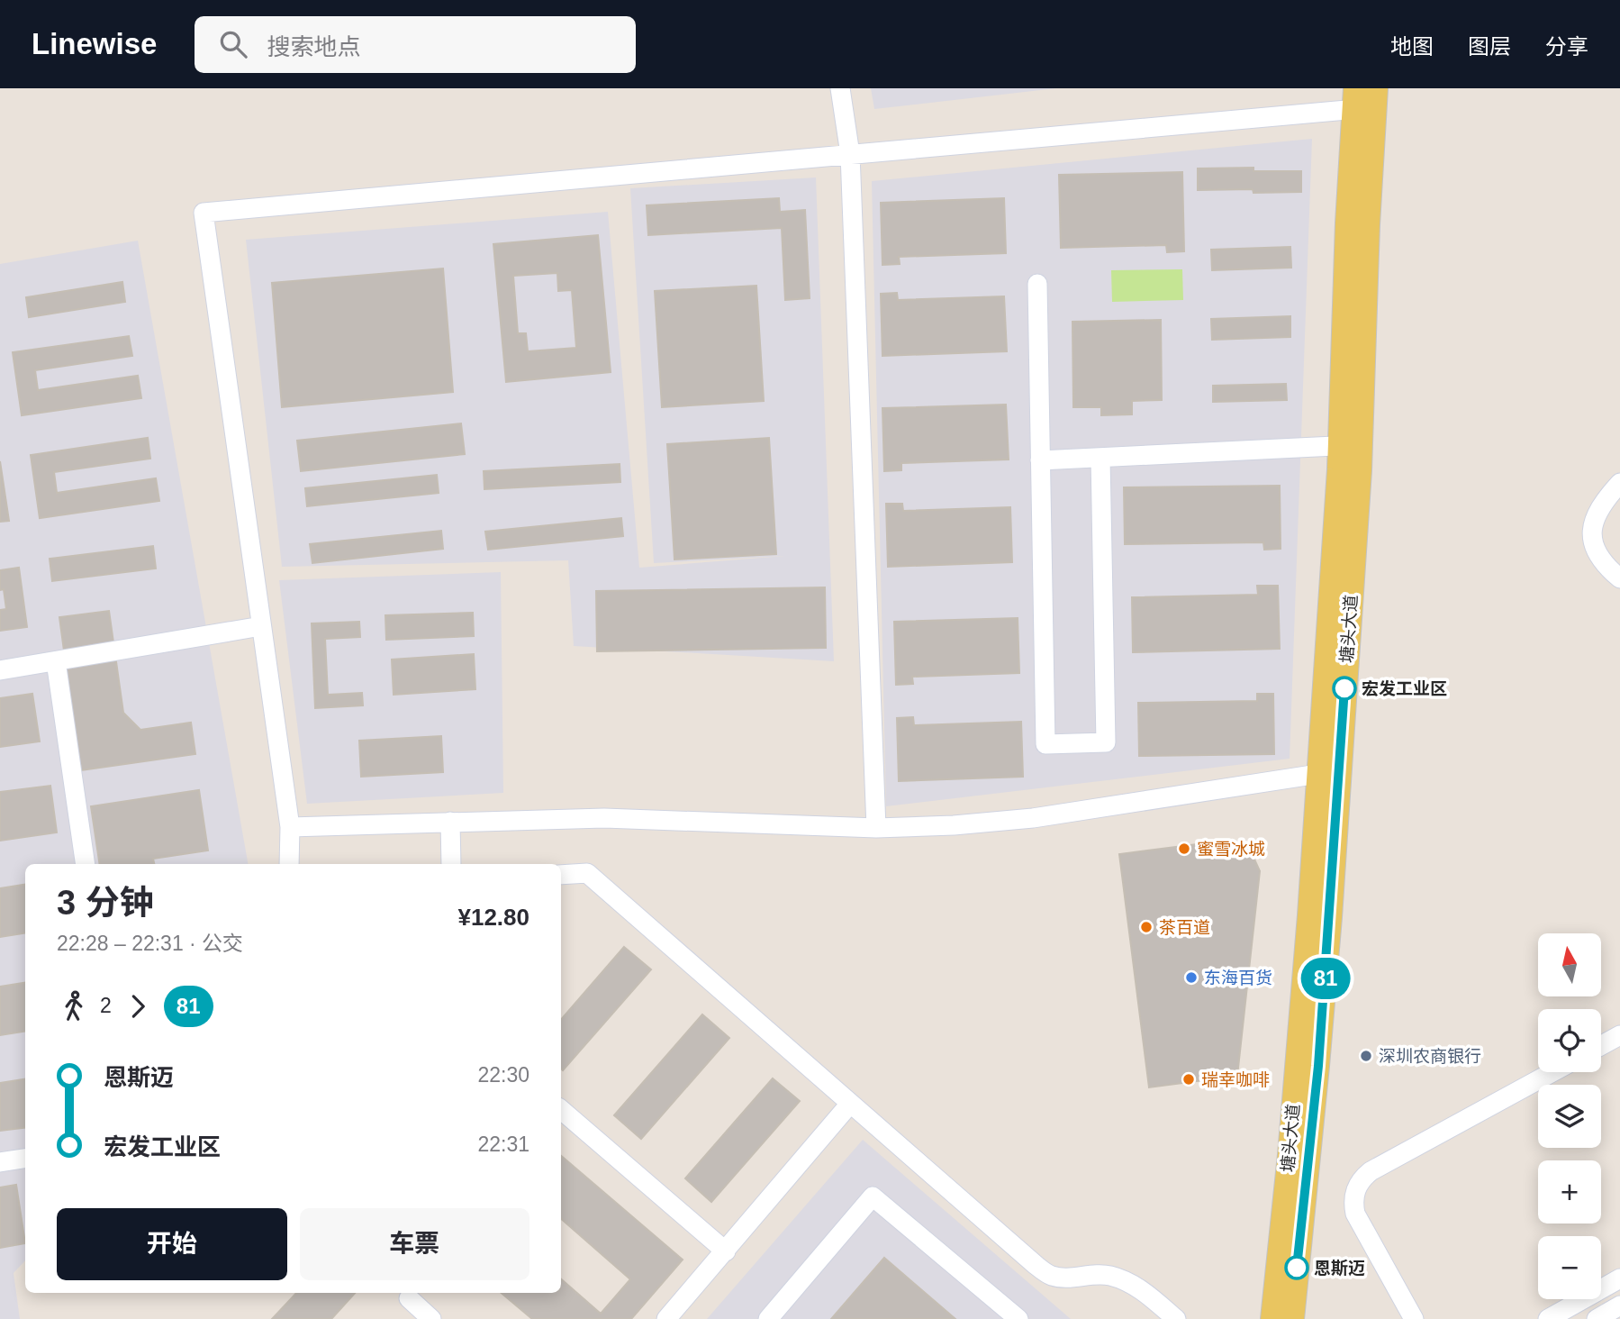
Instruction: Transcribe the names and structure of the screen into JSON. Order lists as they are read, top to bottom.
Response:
{
  "streets": {
    "main road": ["塘头大道"]
  },
  "places": [
    "宏发工业区",
    "蜜雪冰城",
    "茶百道",
    "东海百货",
    "深圳农商银行",
    "瑞幸咖啡",
    "恩斯迈"
  ],
  "lines": ["bus line 81"],
  "north": "top",
  "page": {
    "header": "Linewise",
    "search": "搜索地点",
    "nav": ["地图", "图层", "分享"],
    "on_map": "81",
    "heading": ["3 分钟", "22:28 – 22:31 · 公交", "¥12.80"],
    "map_buttons": ["+", "−"],
    "legs": ["2", "81"],
    "list": [
      {
        "name": "恩斯迈",
        "value": "22:30"
      },
      {
        "name": "宏发工业区",
        "value": "22:31"
      }
    ],
    "buttons": ["开始", "车票"]
  }
}
